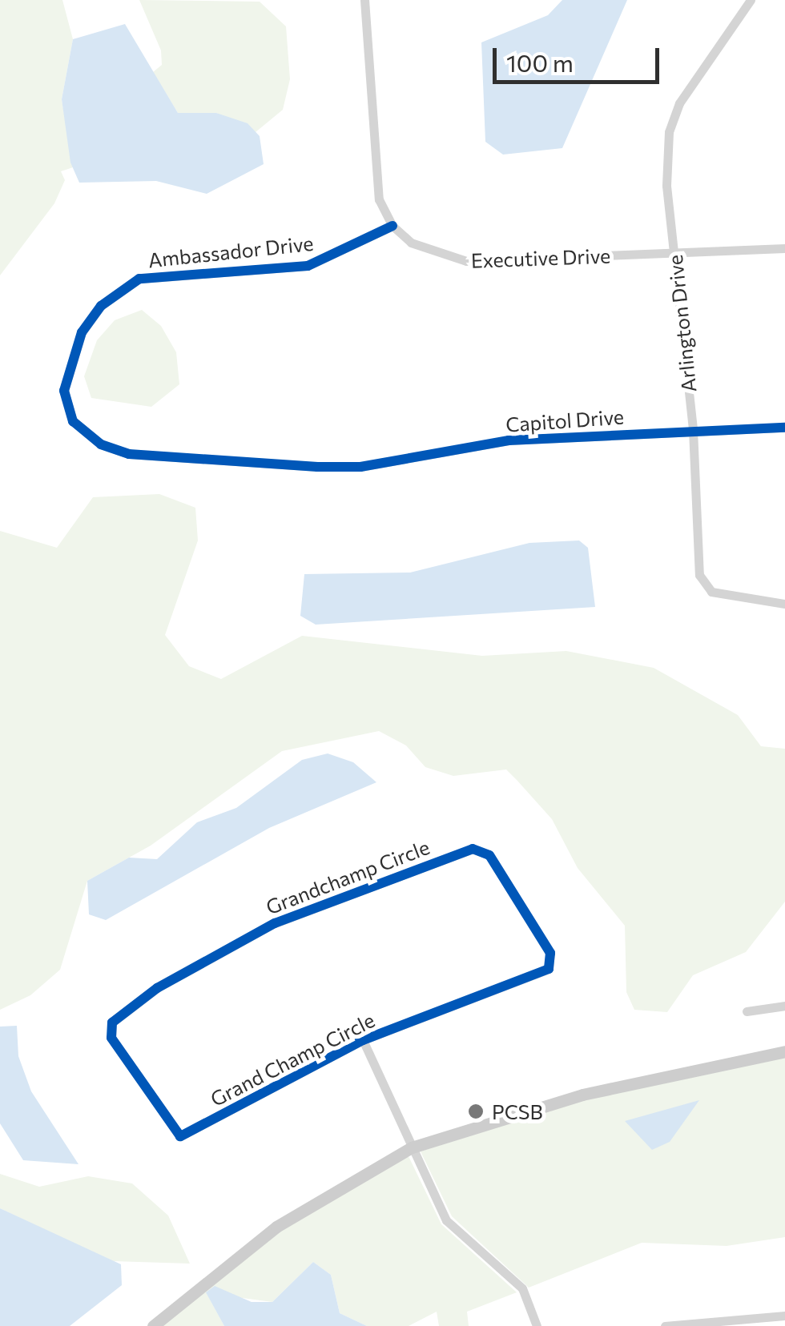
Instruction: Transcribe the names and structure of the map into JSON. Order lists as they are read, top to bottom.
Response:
{
  "streets": {
    "street": [
      "Ambassador Drive",
      "Executive Drive",
      "Arlington Drive",
      "Capitol Drive",
      "Grandchamp Circle",
      "Grand Champ Circle"
    ]
  },
  "crossings": [
    ["Ambassador Drive", "Executive Drive"],
    ["Ambassador Drive", "Capitol Drive"],
    ["Executive Drive", "Arlington Drive"],
    ["Arlington Drive", "Capitol Drive"],
    ["Grandchamp Circle", "Grand Champ Circle"]
  ],
  "places": ["PCSB"],
  "scale_bar": "100 m"
}
